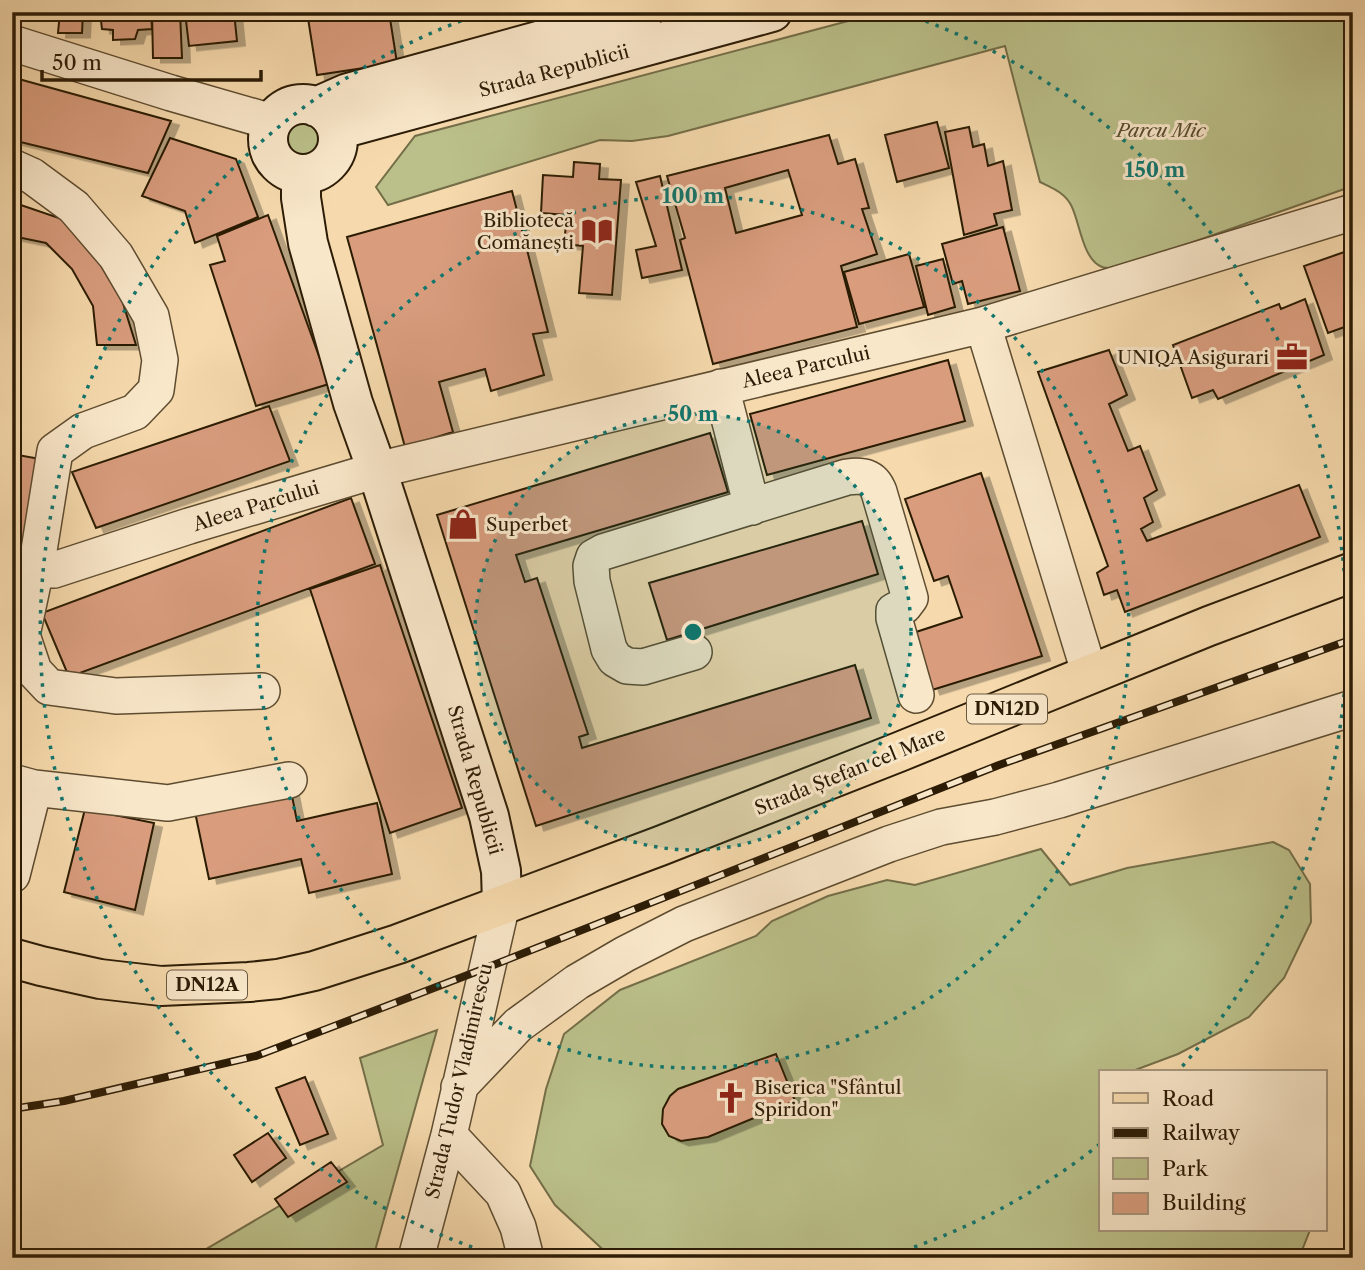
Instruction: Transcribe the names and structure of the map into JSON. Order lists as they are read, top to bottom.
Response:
{
  "streets": {
    "main road": ["DN12D", "Strada Ștefan cel Mare", "DN12A"],
    "street": ["Strada Republicii", "Aleea Parcului", "Strada Tudor Vladimirescu"]
  },
  "crossings": [
    ["Strada Republicii", "Aleea Parcului"],
    ["Strada Republicii", "Strada Ștefan cel Mare"],
    ["Strada Republicii", "DN12A"],
    ["Strada Republicii", "Strada Tudor Vladimirescu"],
    ["Strada Ștefan cel Mare", "DN12A"],
    ["Strada Ștefan cel Mare", "Strada Tudor Vladimirescu"],
    ["DN12A", "Strada Tudor Vladimirescu"]
  ],
  "parks": ["Parcu Mic"],
  "places": {
    "library": ["Bibliotecă Comănești"],
    "office": ["UNIQA Asigurari"],
    "shop": ["Superbet"],
    "church": ["Biserica \"Sfântul Spiridon\""]
  },
  "legend": [
    "Road",
    "Railway",
    "Park",
    "Building"
  ],
  "scale_bar": "50 m",
  "rings": ["150 m", "100 m", "50 m"]
}
